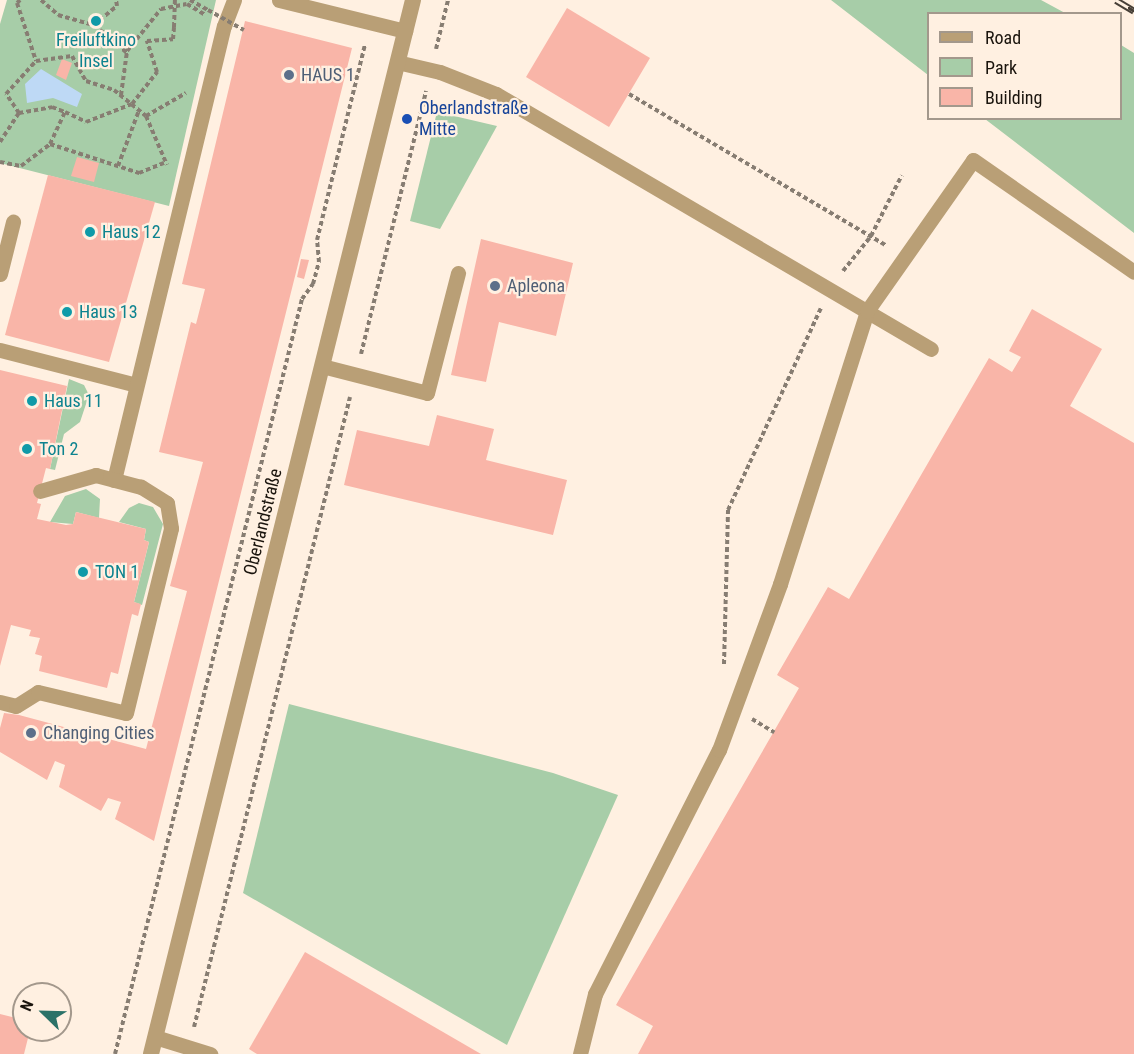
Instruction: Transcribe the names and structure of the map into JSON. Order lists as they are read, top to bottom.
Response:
{
  "streets": {
    "street": ["Oberlandstraße"]
  },
  "places": [
    "Freiluftkino Insel",
    "HAUS 1",
    "Oberlandstraße Mitte",
    "Haus 12",
    "Apleona",
    "Haus 13",
    "Haus 11",
    "Ton 2",
    "TON 1",
    "Changing Cities"
  ],
  "legend": ["Road", "Park", "Building"],
  "north": "top left"
}
